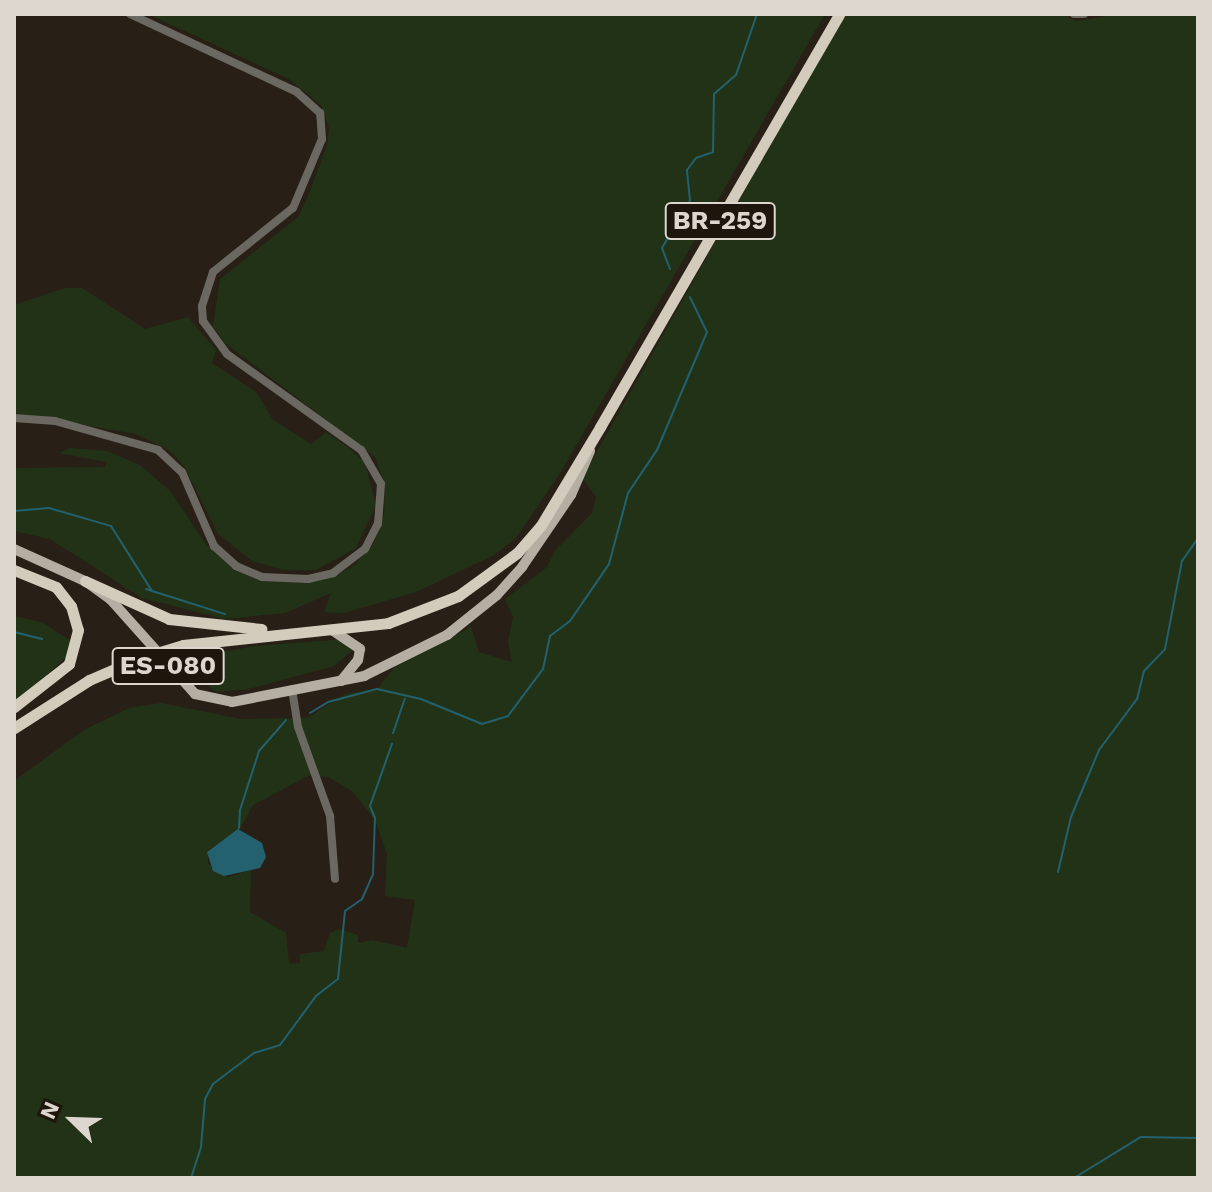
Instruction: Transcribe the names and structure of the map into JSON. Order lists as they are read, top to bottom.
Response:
{
  "streets": {
    "highway": ["BR-259", "ES-080"]
  },
  "crossings": [
    ["BR-259", "ES-080"]
  ],
  "north": "top left"
}
